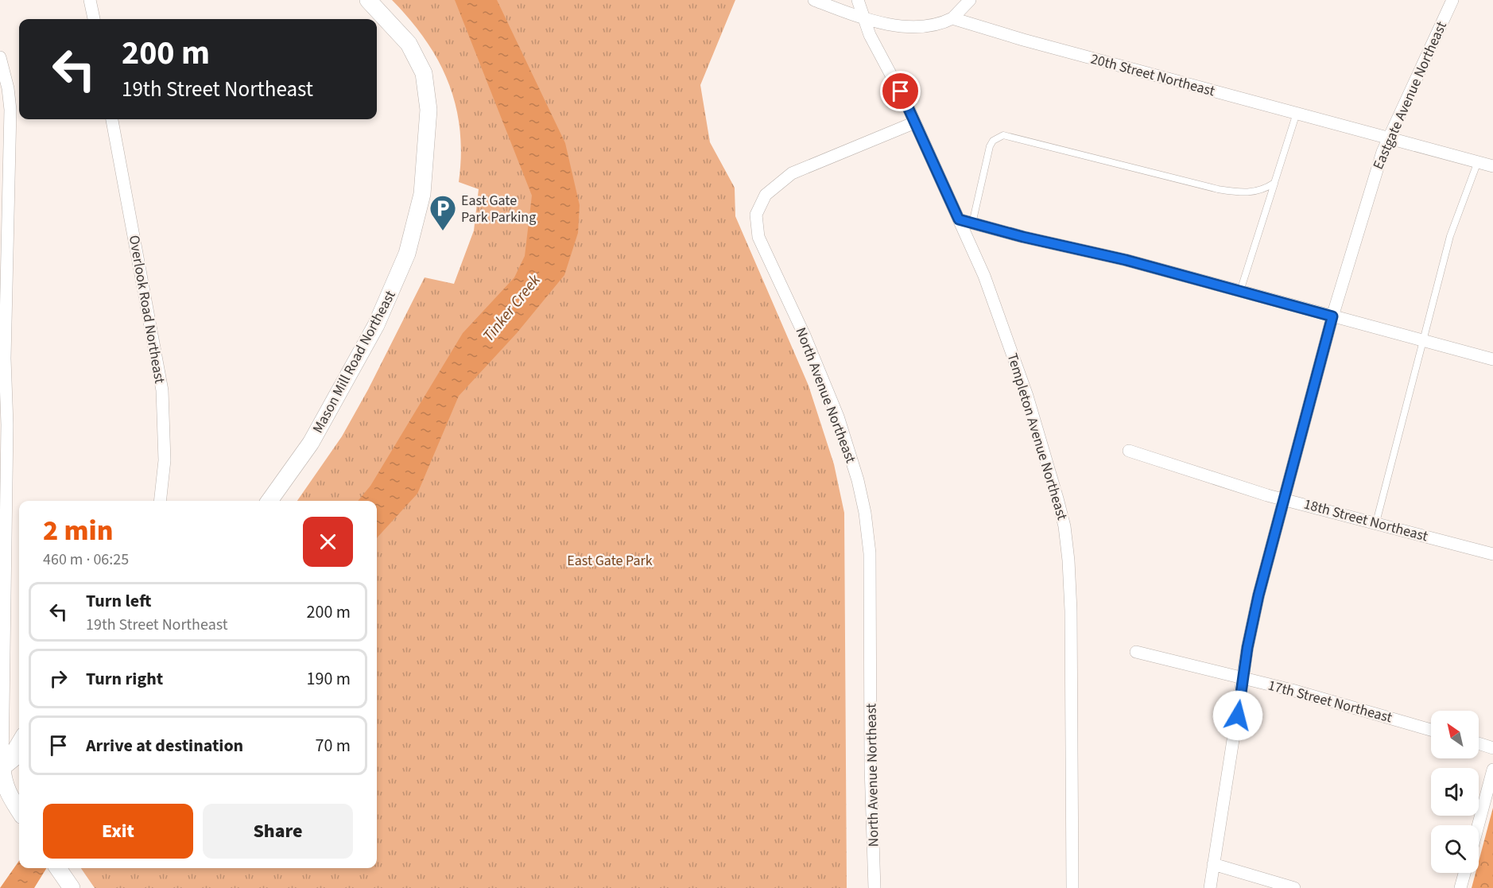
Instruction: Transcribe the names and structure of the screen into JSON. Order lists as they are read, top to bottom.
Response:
{
  "streets": {
    "street": [
      "20th Street Northeast",
      "Eastgate Avenue Northeast",
      "Overlook Road Northeast",
      "Mason Mill Road Northeast",
      "North Avenue Northeast",
      "Templeton Avenue Northeast",
      "18th Street Northeast",
      "17th Street Northeast"
    ]
  },
  "crossings": [
    ["20th Street Northeast", "Eastgate Avenue Northeast"],
    ["Eastgate Avenue Northeast", "18th Street Northeast"],
    ["Eastgate Avenue Northeast", "17th Street Northeast"],
    ["North Avenue Northeast", "Templeton Avenue Northeast"]
  ],
  "water": ["Tinker Creek"],
  "parks": ["East Gate Park"],
  "places": {
    "parking": ["East Gate Park Parking"]
  },
  "north": "top left",
  "page": {
    "turn": ["200 m", "19th Street Northeast"],
    "heading": ["2 min", "460 m · 06:25"],
    "list": [
      {
        "name": "Turn left",
        "note": "19th Street Northeast",
        "value": "200 m"
      },
      {
        "name": "Turn right",
        "value": "190 m"
      },
      {
        "name": "Arrive at destination",
        "value": "70 m"
      }
    ],
    "buttons": ["Exit", "Share"]
  }
}
